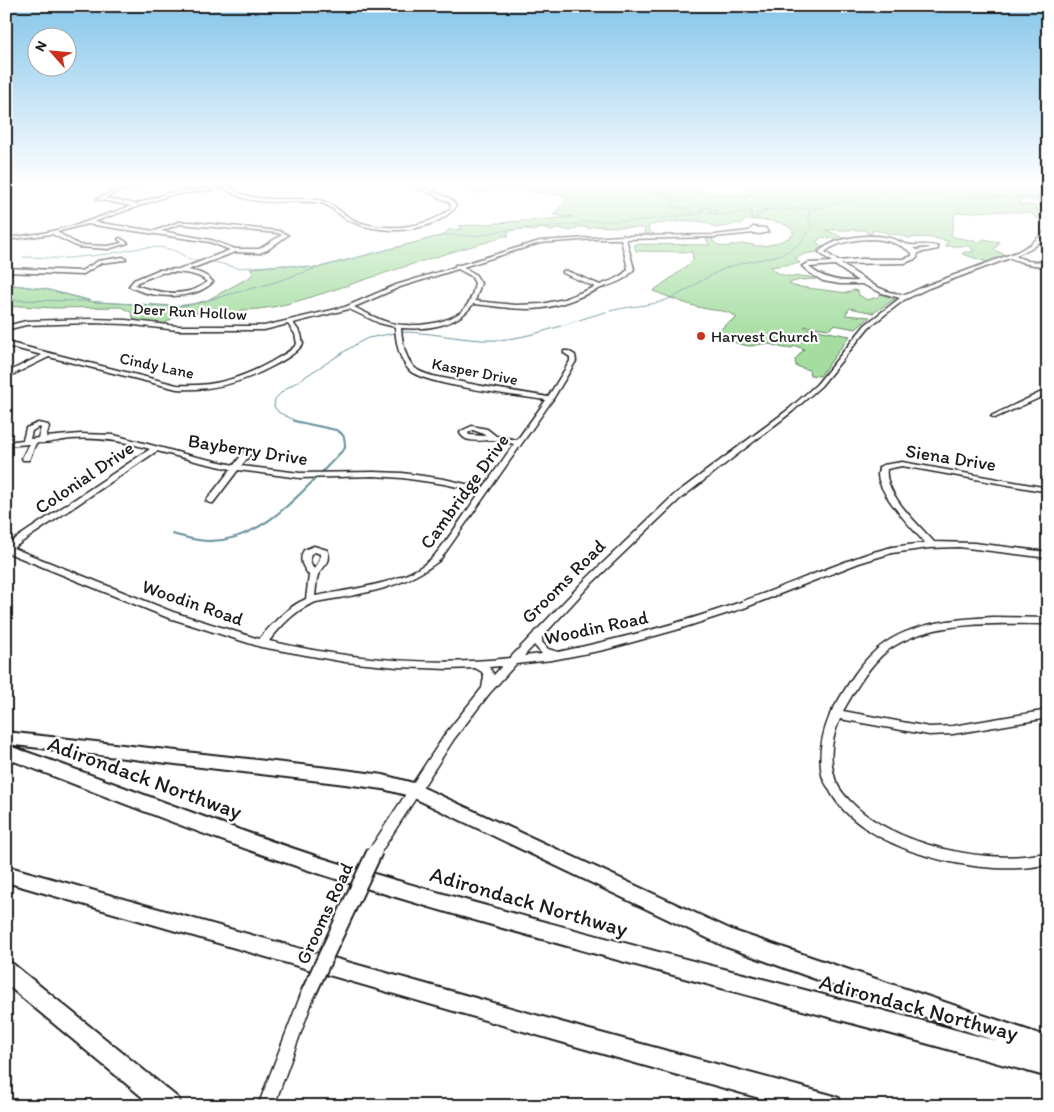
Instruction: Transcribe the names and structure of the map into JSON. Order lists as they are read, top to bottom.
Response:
{
  "streets": {
    "highway": ["Adirondack Northway"],
    "street": [
      "Deer Run Hollow",
      "Cindy Lane",
      "Kasper Drive",
      "Bayberry Drive",
      "Siena Drive",
      "Colonial Drive",
      "Cambridge Drive",
      "Grooms Road",
      "Woodin Road"
    ]
  },
  "crossings": [
    ["Deer Run Hollow", "Cindy Lane"],
    ["Kasper Drive", "Cambridge Drive"],
    ["Bayberry Drive", "Colonial Drive"],
    ["Bayberry Drive", "Cambridge Drive"],
    ["Siena Drive", "Woodin Road"],
    ["Colonial Drive", "Woodin Road"],
    ["Cambridge Drive", "Woodin Road"],
    ["Grooms Road", "Woodin Road"]
  ],
  "places": ["Harvest Church"],
  "north": "top left"
}
